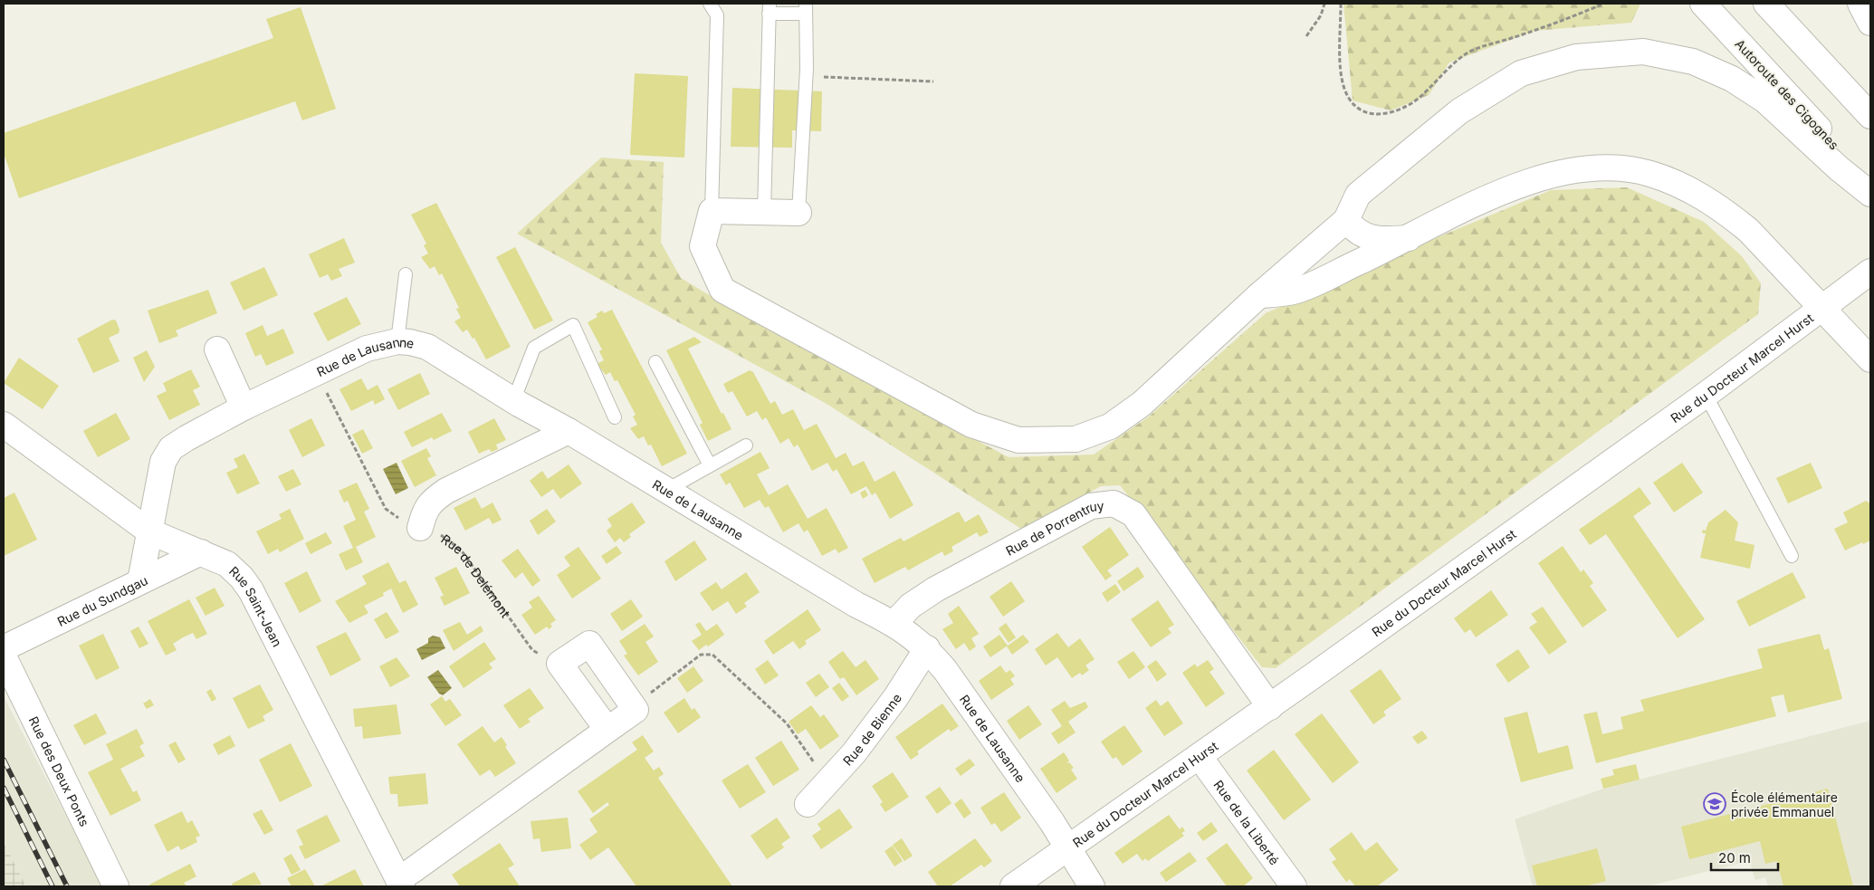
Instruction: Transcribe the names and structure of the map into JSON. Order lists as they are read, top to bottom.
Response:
{
  "streets": {
    "main road": [
      "Autoroute des Cigognes",
      "Rue de Lausanne",
      "Rue du Docteur Marcel Hurst",
      "Rue de Porrentruy",
      "Rue du Sundgau",
      "Rue Saint-Jean",
      "Rue de Bienne",
      "Rue des Deux Ponts",
      "Rue de la Liberté"
    ],
    "path": ["Rue de Delémont"]
  },
  "crossings": [
    ["Rue de Lausanne", "Rue du Docteur Marcel Hurst"],
    ["Rue de Lausanne", "Rue de Porrentruy"],
    ["Rue de Lausanne", "Rue de Delémont"],
    ["Rue de Lausanne", "Rue du Sundgau"],
    ["Rue de Lausanne", "Rue Saint-Jean"],
    ["Rue de Lausanne", "Rue de Bienne"],
    ["Rue du Docteur Marcel Hurst", "Rue de Porrentruy"],
    ["Rue du Docteur Marcel Hurst", "Rue de la Liberté"],
    ["Rue du Sundgau", "Rue Saint-Jean"]
  ],
  "places": {
    "school or university": ["École élémentaire privée Emmanuel"]
  },
  "scale_bar": "20 m"
}
